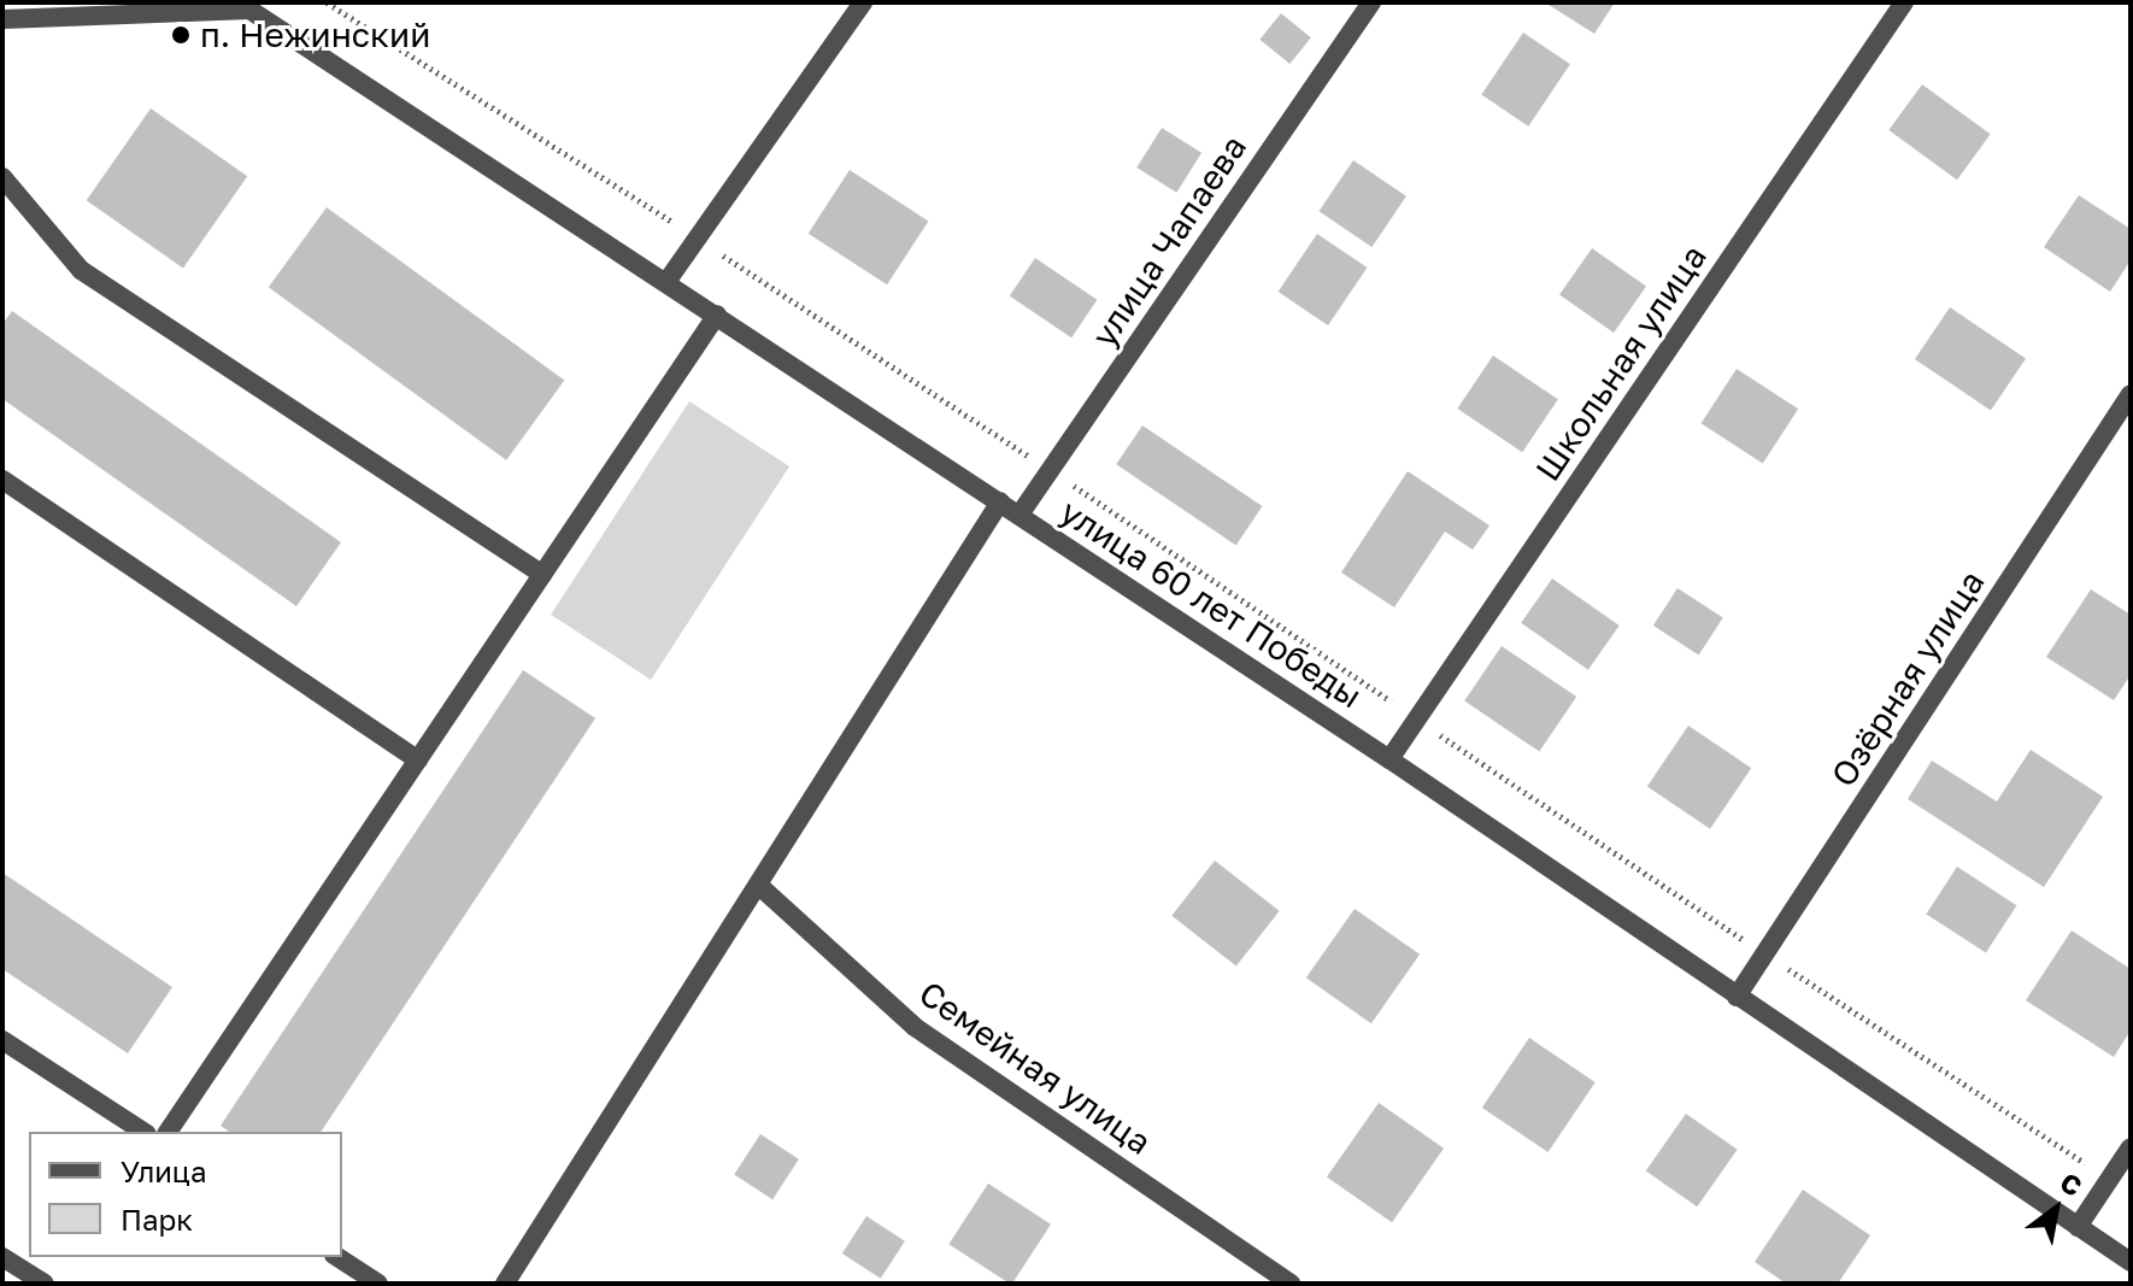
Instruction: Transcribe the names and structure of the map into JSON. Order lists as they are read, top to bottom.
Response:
{
  "streets": {
    "street": [
      "улица Чапаева",
      "Школьная улица",
      "улица 60 лет Победы",
      "Озёрная улица",
      "Семейная улица"
    ]
  },
  "crossings": [
    ["улица Чапаева", "улица 60 лет Победы"],
    ["Школьная улица", "улица 60 лет Победы"],
    ["улица 60 лет Победы", "Озёрная улица"]
  ],
  "places": ["п. Нежинский"],
  "legend": ["Улица", "Парк"],
  "north": "top right"
}
